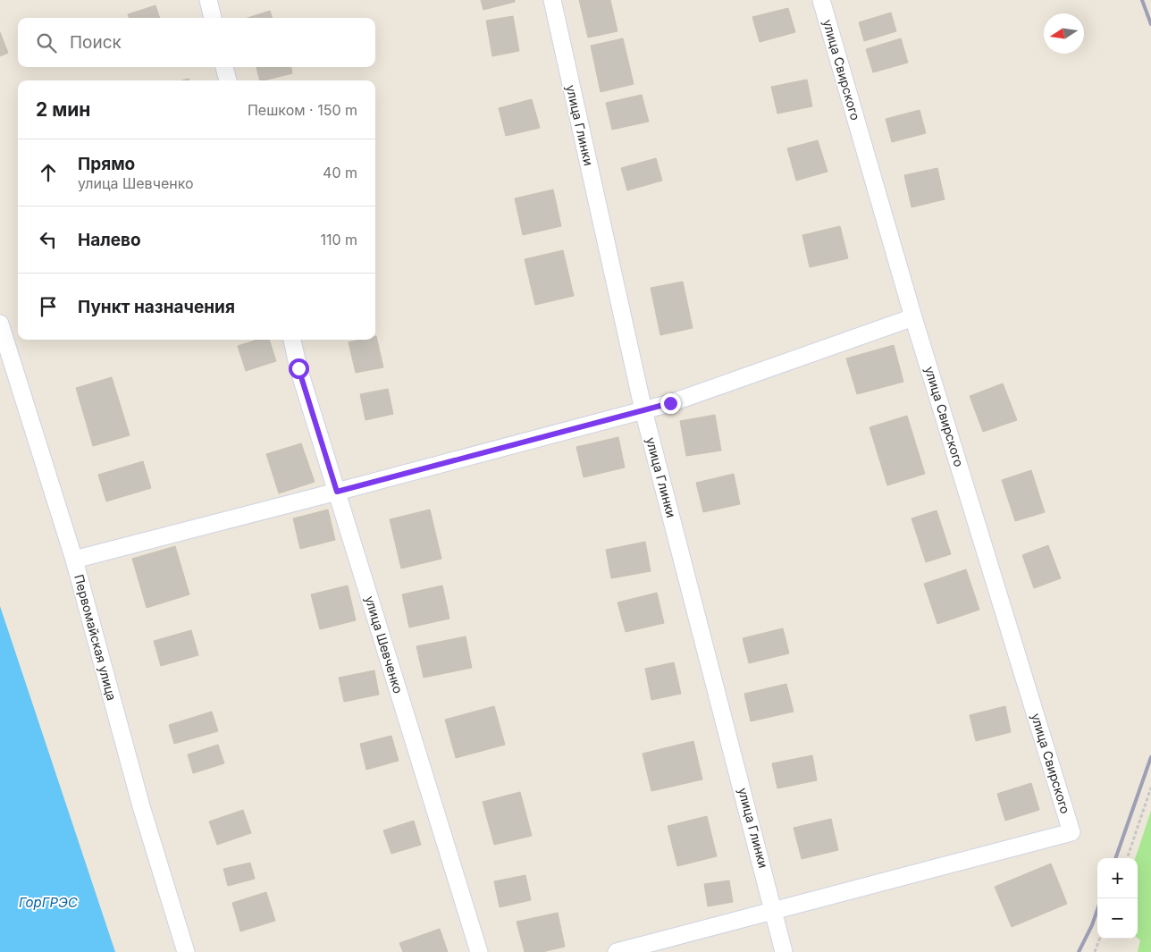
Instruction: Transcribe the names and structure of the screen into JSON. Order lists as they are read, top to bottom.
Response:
{
  "streets": {
    "street": [
      "улица Свирского",
      "улица Глинки",
      "Первомайская улица",
      "улица Шевченко"
    ]
  },
  "crossings": [
    ["улица Свирского", "улица Глинки"]
  ],
  "water": ["ГорГРЭС"],
  "north": "left",
  "page": {
    "search": "Поиск",
    "heading": ["2 мин", "Пешком · 150 m"],
    "list": [
      ["Прямо", "улица Шевченко", "40 m"],
      ["Налево", "110 m"],
      "Пункт назначения"
    ],
    "map_buttons": ["+", "−"]
  }
}
